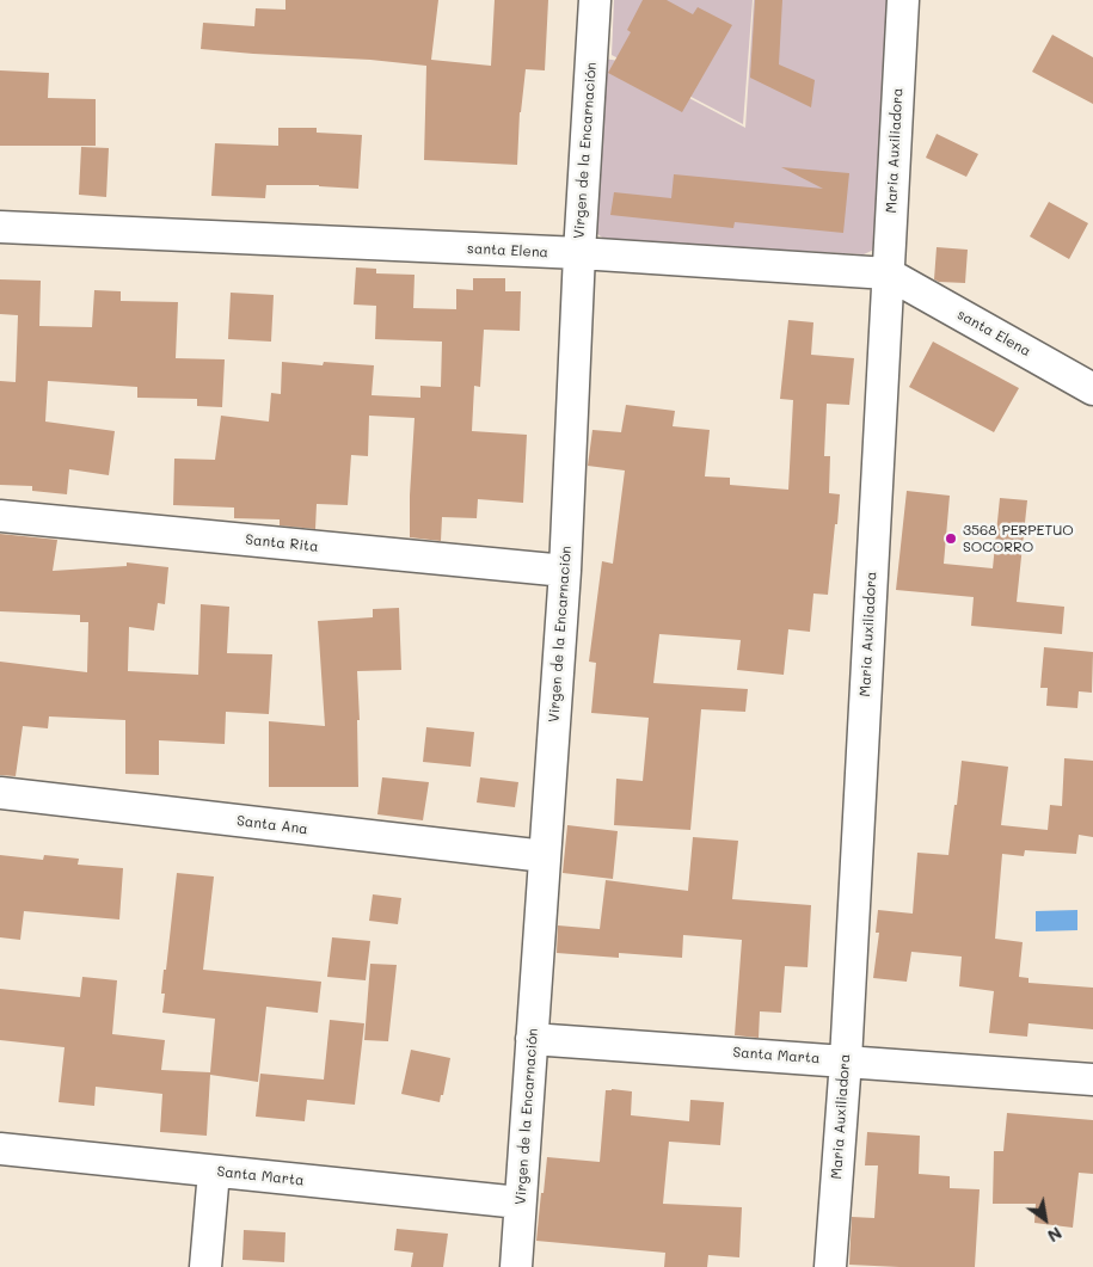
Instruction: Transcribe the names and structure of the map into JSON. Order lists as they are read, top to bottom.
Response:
{
  "streets": {
    "street": [
      "Virgen de la Encarnación",
      "Maria Auxiliadora",
      "santa Elena",
      "Santa Rita",
      "Santa Ana",
      "Santa Marta"
    ]
  },
  "crossings": [
    ["Virgen de la Encarnación", "santa Elena"],
    ["Virgen de la Encarnación", "Santa Rita"],
    ["Virgen de la Encarnación", "Santa Ana"],
    ["Virgen de la Encarnación", "Santa Marta"],
    ["Maria Auxiliadora", "santa Elena"],
    ["Maria Auxiliadora", "Santa Marta"]
  ],
  "places": ["3568 PERPETUO SOCORRO"],
  "north": "bottom right"
}
